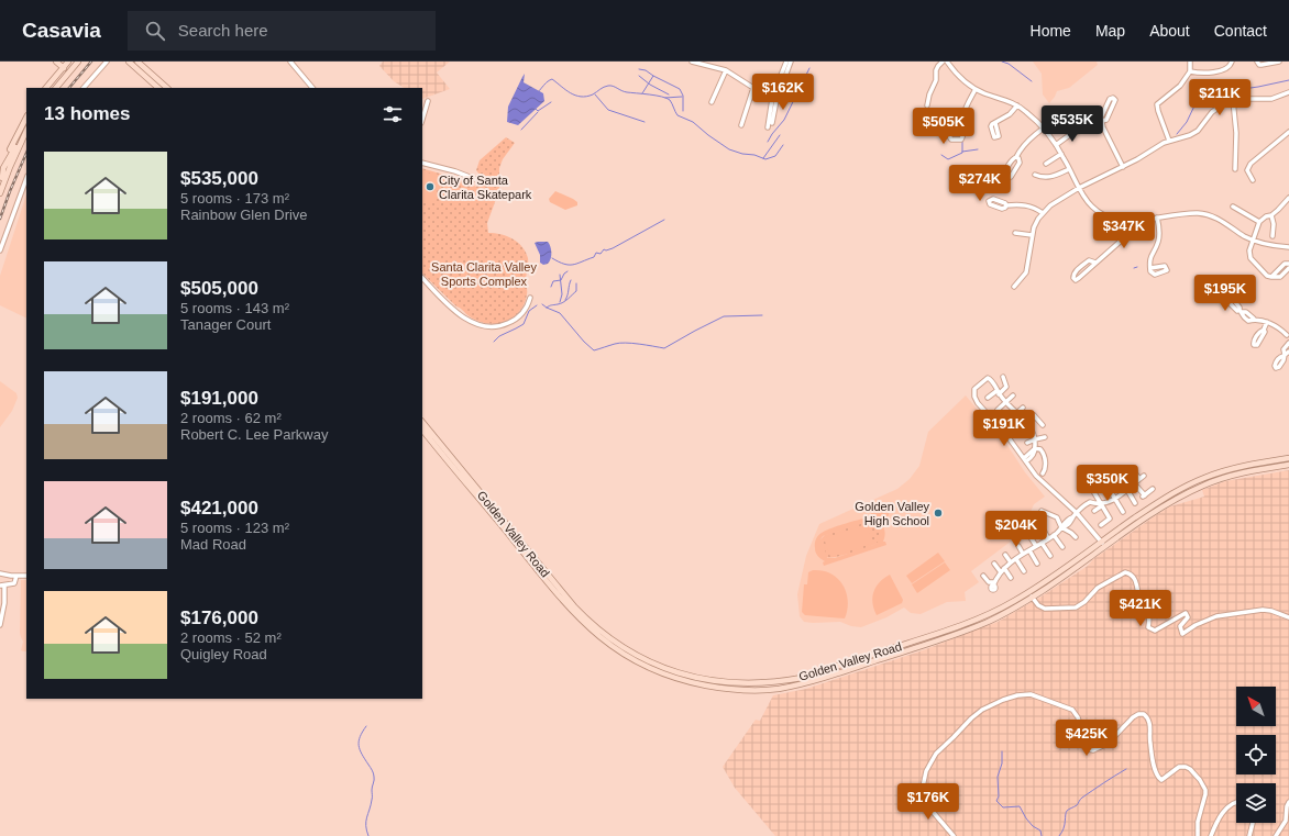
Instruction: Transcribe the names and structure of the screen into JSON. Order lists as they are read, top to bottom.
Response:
{
  "streets": {
    "main road": ["Golden Valley Road"]
  },
  "parks": ["Santa Clarita Valley Sports Complex"],
  "places": ["City of Santa Clarita Skatepark", "Golden Valley High School"],
  "north": "top left",
  "page": {
    "header": "Casavia",
    "search": "Search here",
    "nav": [
      "Home",
      "Map",
      "About",
      "Contact"
    ],
    "price": [
      "$162K",
      "$211K",
      "$535K",
      "$505K",
      "$274K",
      "$347K",
      "$195K",
      "$191K",
      "$350K",
      "$204K",
      "$421K",
      "$425K",
      "$176K"
    ],
    "heading": "13 homes",
    "list": [
      {
        "name": "$535,000",
        "note": "5 rooms · 173 m² · Rainbow Glen Drive"
      },
      {
        "name": "$505,000",
        "note": "5 rooms · 143 m² · Tanager Court"
      },
      {
        "name": "$191,000",
        "note": "2 rooms · 62 m² · Robert C. Lee Parkway"
      },
      {
        "name": "$421,000",
        "note": "5 rooms · 123 m² · Mad Road"
      },
      {
        "name": "$176,000",
        "note": "2 rooms · 52 m² · Quigley Road"
      }
    ]
  }
}
